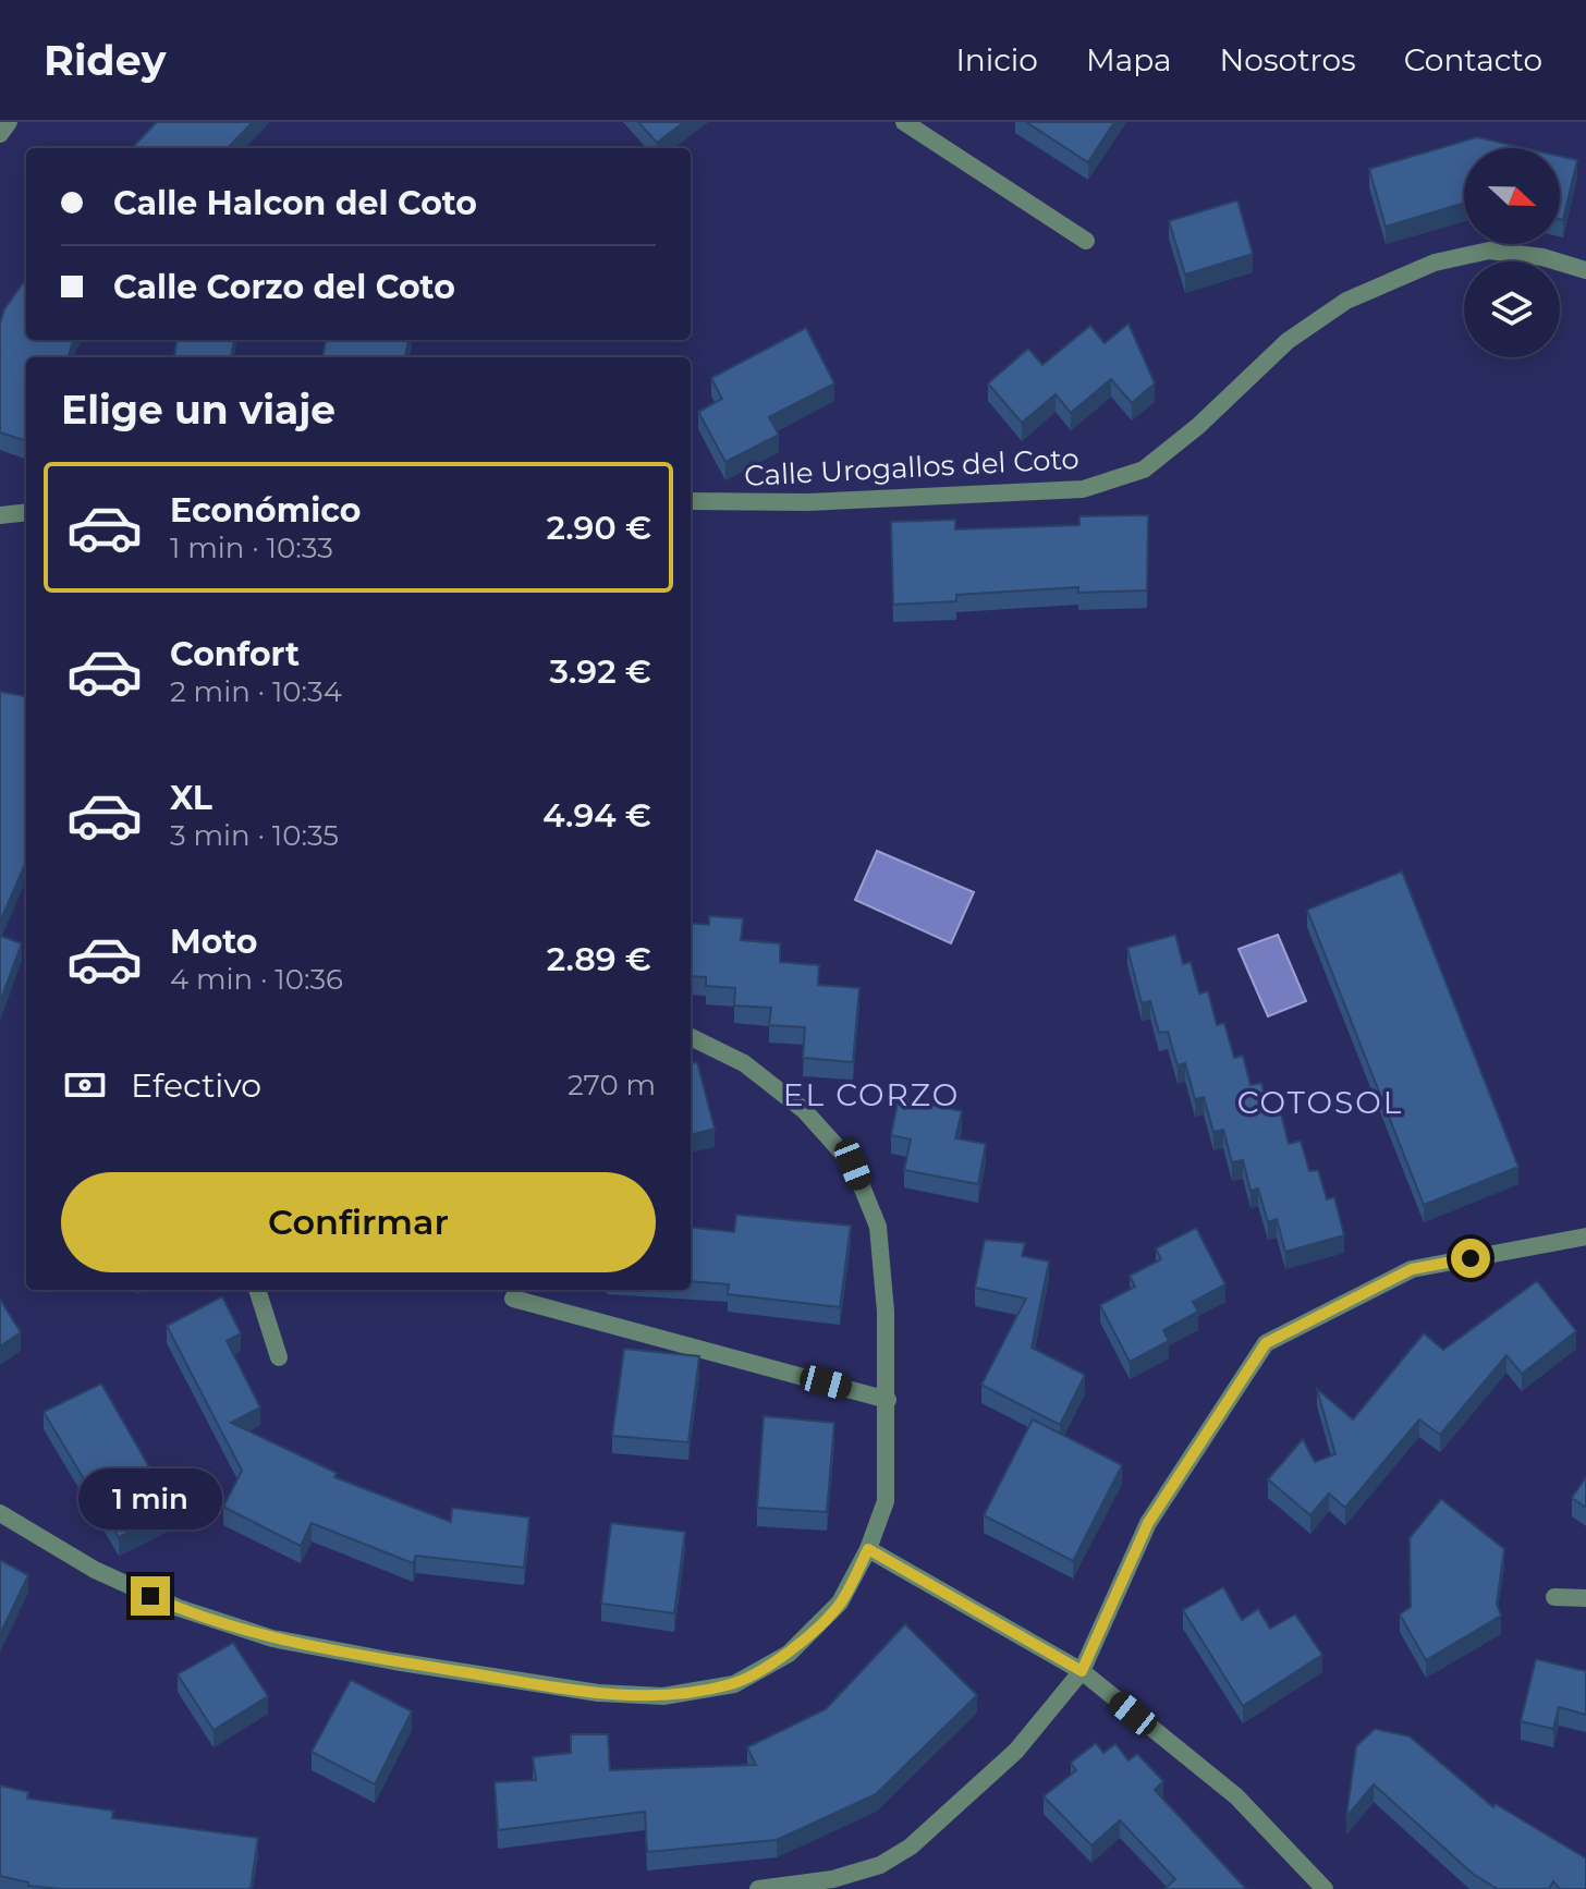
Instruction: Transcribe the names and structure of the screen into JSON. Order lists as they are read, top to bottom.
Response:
{
  "streets": {
    "street": ["Calle Urogallos del Coto"]
  },
  "districts": ["EL CORZO", "COTOSOL"],
  "north": "right",
  "page": {
    "header": "Ridey",
    "nav": [
      "Inicio",
      "Mapa",
      "Nosotros",
      "Contacto"
    ],
    "banner": ["Calle Halcon del Coto", "Calle Corzo del Coto"],
    "heading": "Elige un viaje",
    "list": [
      {
        "name": "Económico",
        "note": "1 min · 10:33",
        "value": "2.90 €"
      },
      {
        "name": "Confort",
        "note": "2 min · 10:34",
        "value": "3.92 €"
      },
      {
        "name": "XL",
        "note": "3 min · 10:35",
        "value": "4.94 €"
      },
      {
        "name": "Moto",
        "note": "4 min · 10:36",
        "value": "2.89 €"
      }
    ],
    "pay": ["Efectivo", "270 m"],
    "buttons": "Confirmar",
    "bubble": "1 min"
  }
}
